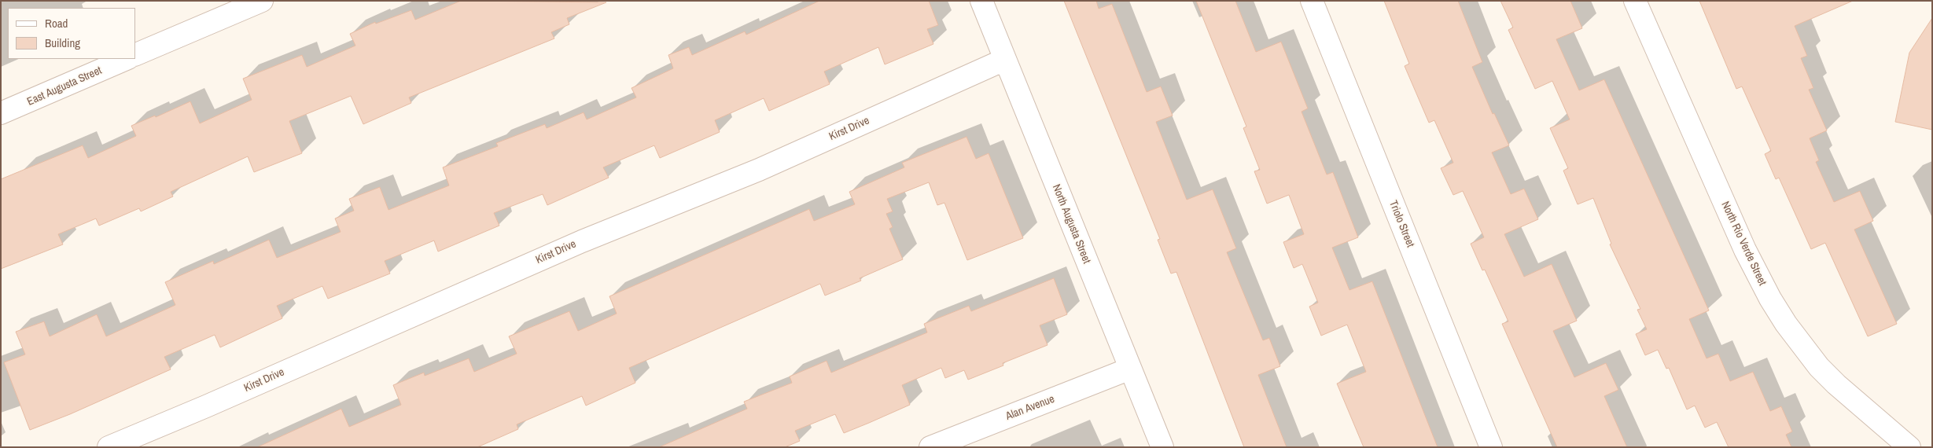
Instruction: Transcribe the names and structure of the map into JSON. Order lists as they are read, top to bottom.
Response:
{
  "streets": {
    "street": [
      "East Augusta Street",
      "Kirst Drive",
      "North Augusta Street",
      "Triolo Street",
      "North Rio Verde Street",
      "Alan Avenue"
    ]
  },
  "crossings": [
    ["Kirst Drive", "North Augusta Street"],
    ["North Augusta Street", "Alan Avenue"]
  ],
  "legend": ["Road", "Building"]
}
